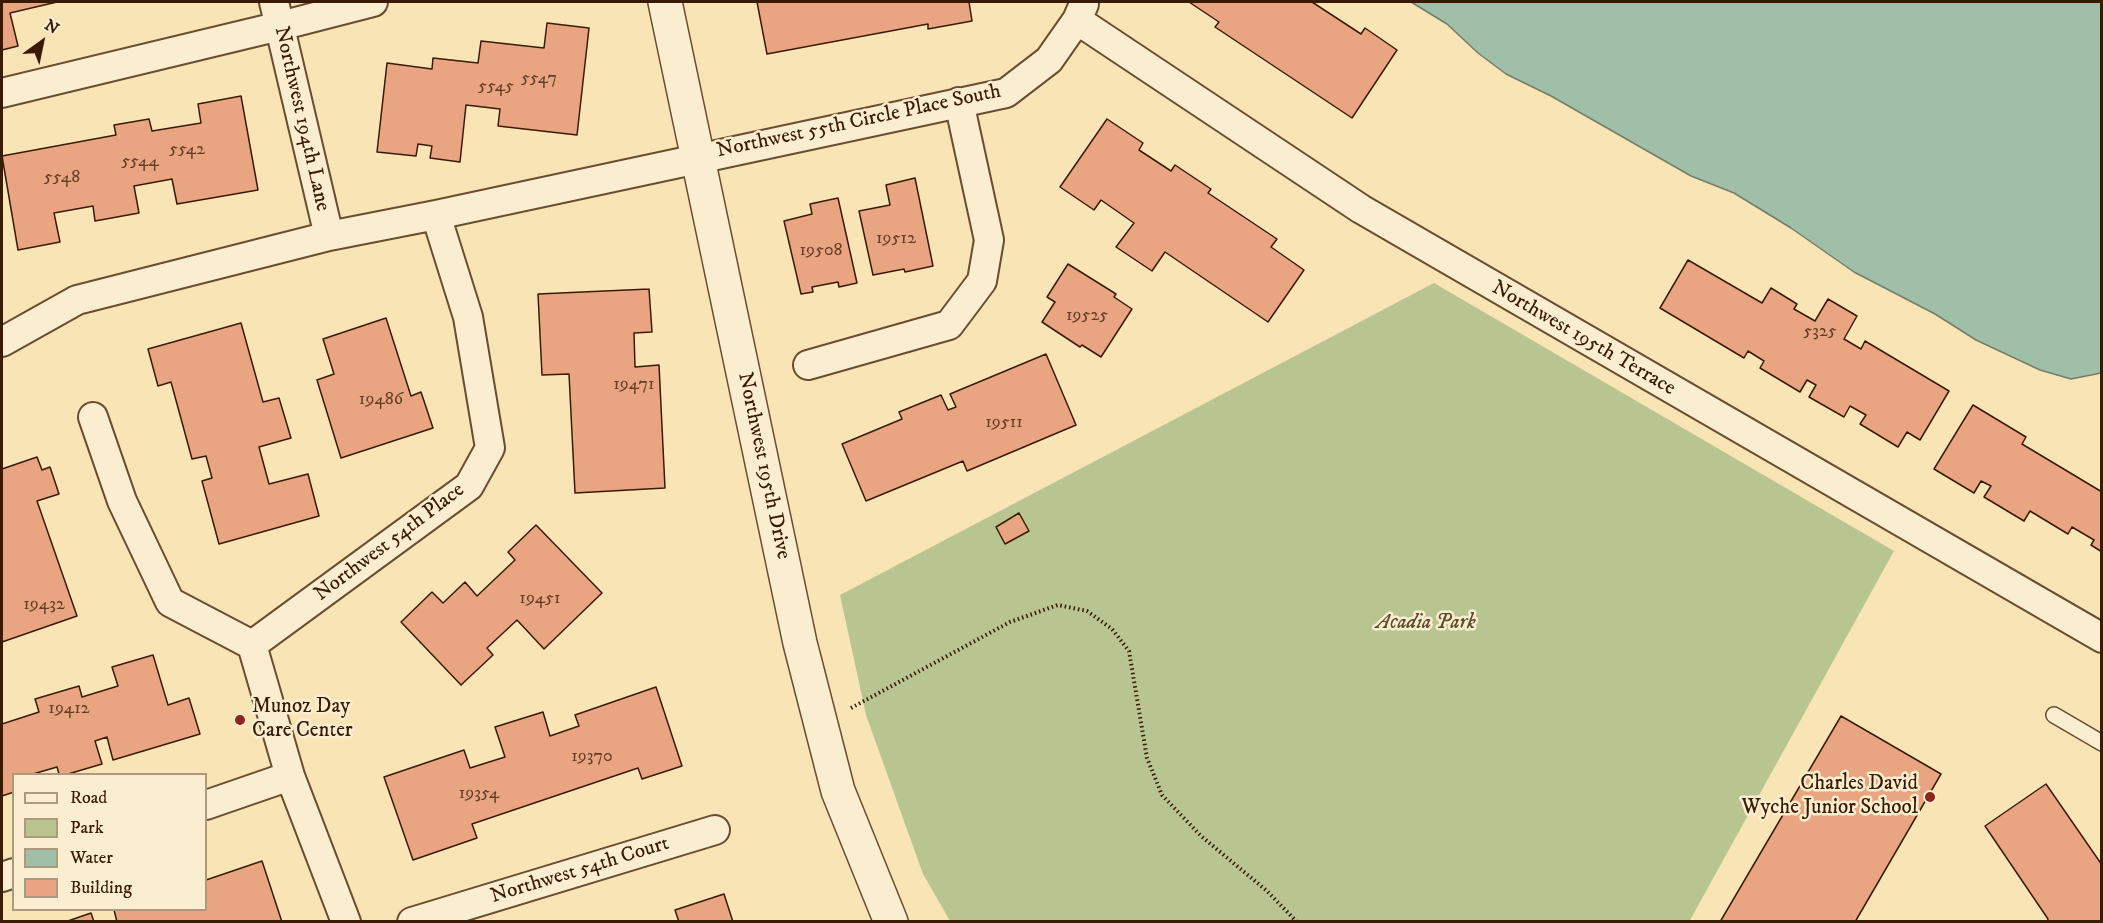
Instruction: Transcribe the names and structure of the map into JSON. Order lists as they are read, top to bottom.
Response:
{
  "streets": {
    "street": [
      "Northwest 194th Lane",
      "Northwest 55th Circle Place South",
      "Northwest 195th Terrace",
      "Northwest 195th Drive",
      "Northwest 54th Place",
      "Northwest 54th Court"
    ]
  },
  "crossings": [
    ["Northwest 194th Lane", "Northwest 55th Circle Place South"],
    ["Northwest 55th Circle Place South", "Northwest 195th Terrace"],
    ["Northwest 55th Circle Place South", "Northwest 195th Drive"],
    ["Northwest 55th Circle Place South", "Northwest 54th Place"]
  ],
  "parks": ["Acadia Park"],
  "places": ["Munoz Day Care Center", "Charles David Wyche Junior School"],
  "house_numbers": [
    "5547",
    "5545",
    "5542",
    "5544",
    "5548",
    "19512",
    "19508",
    "19525",
    "5325",
    "19471",
    "19486",
    "19511",
    "19451",
    "19432",
    "19412",
    "19370",
    "19354"
  ],
  "legend": [
    "Road",
    "Park",
    "Water",
    "Building"
  ],
  "north": "top right"
}
